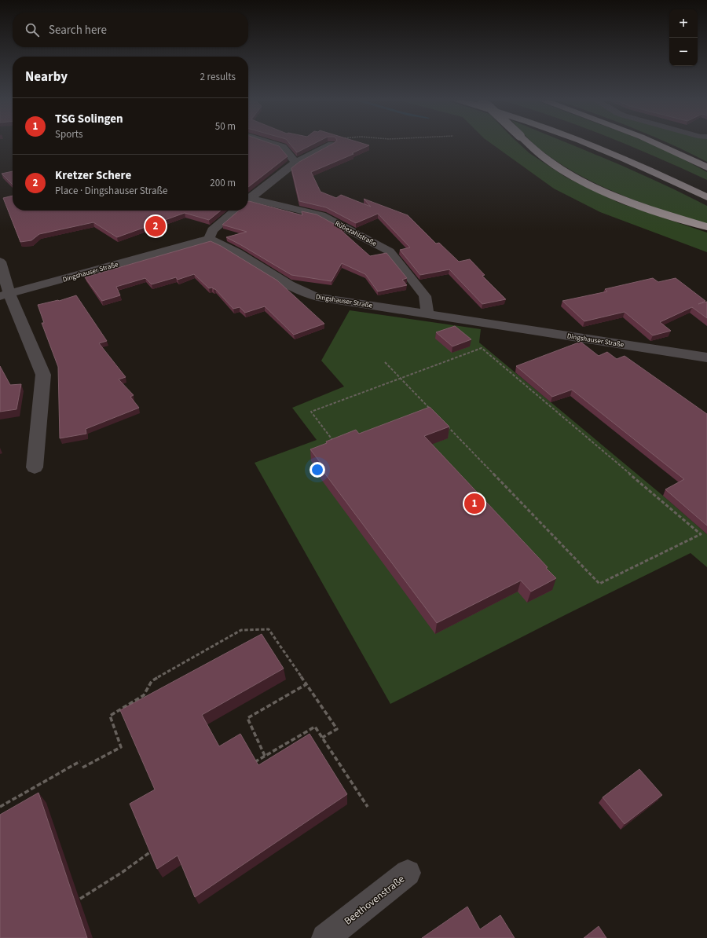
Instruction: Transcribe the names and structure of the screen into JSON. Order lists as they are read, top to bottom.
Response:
{
  "streets": {
    "street": ["Rübezahlstraße", "Dingshauser Straße", "Beethovenstraße"]
  },
  "crossings": [
    ["Rübezahlstraße", "Dingshauser Straße"]
  ],
  "page": {
    "map_buttons": ["+", "−"],
    "search": "Search here",
    "heading": ["Nearby", "2 results"],
    "list": [
      {
        "mark": "1",
        "name": "TSG Solingen",
        "note": "Sports",
        "value": "50 m"
      },
      {
        "mark": "2",
        "name": "Kretzer Schere",
        "note": "Place · Dingshauser Straße",
        "value": "200 m"
      }
    ],
    "pins": ["2", "1"]
  }
}
